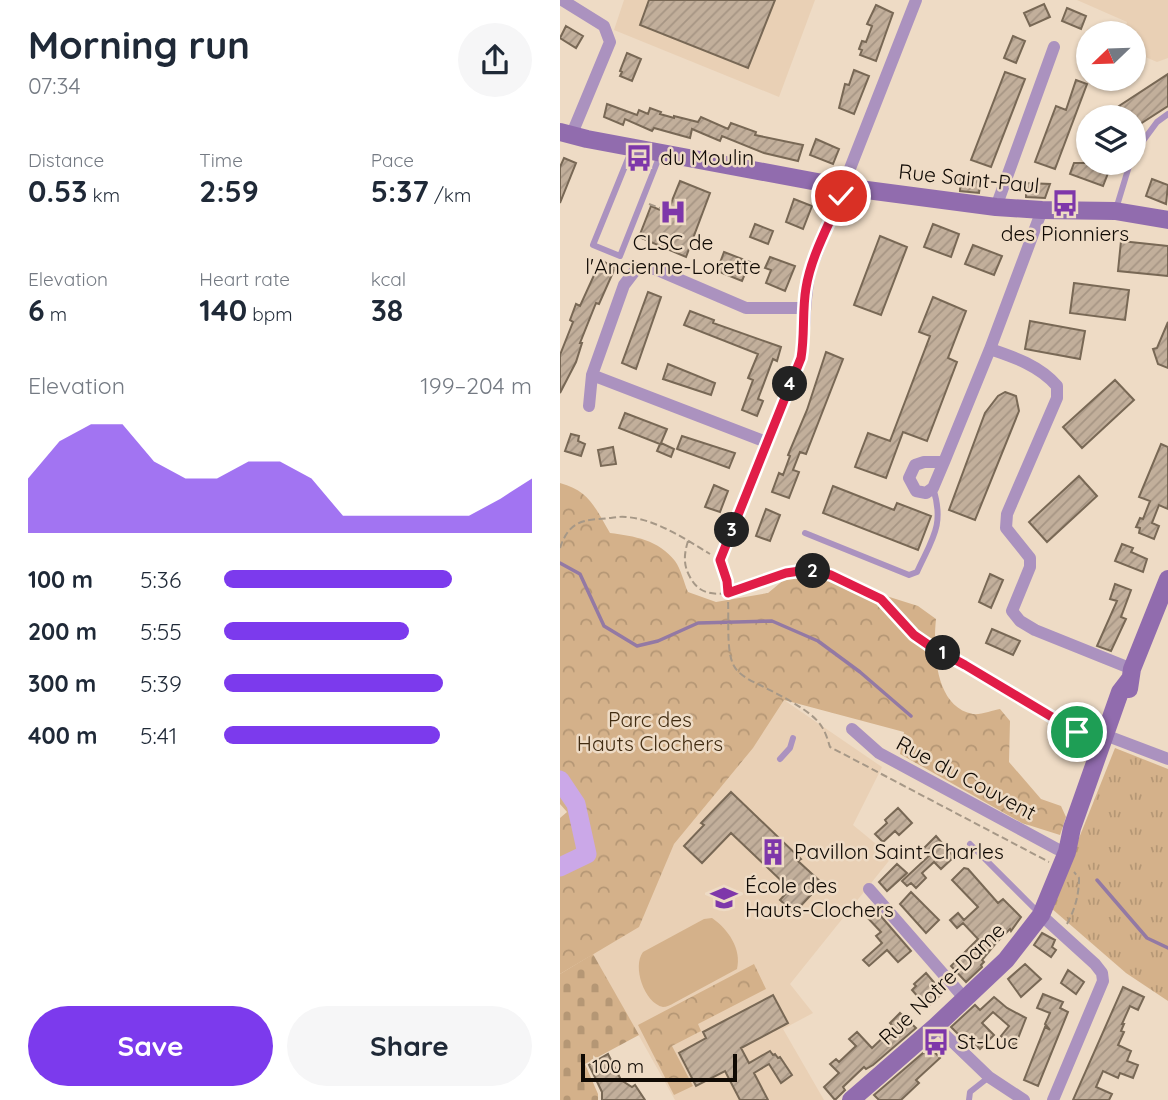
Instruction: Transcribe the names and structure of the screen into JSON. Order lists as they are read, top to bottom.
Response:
{
  "streets": {
    "street": ["Rue Saint-Paul", "Rue du Couvent", "Rue Notre-Dame"]
  },
  "crossings": [
    ["Rue du Couvent", "Rue Notre-Dame"]
  ],
  "parks": ["Parc des Hauts Clochers"],
  "places": {
    "bus stop": ["du Moulin", "des Pionniers", "St-Luc"],
    "hospital": ["CLSC de l'Ancienne-Lorette"],
    "building": ["Pavillon Saint-Charles"],
    "school or university": ["École des Hauts-Clochers"]
  },
  "scale_bar": "100 m",
  "north": "bottom left",
  "page": {
    "heading": ["Morning run", "07:34"],
    "stats": [
      ["Distance", "0.53 km"],
      ["Time", "2:59"],
      ["Pace", "5:37 /km"],
      ["Elevation", "6 m"],
      ["Heart rate", "140 bpm"],
      ["kcal", "38"]
    ],
    "chart": ["Elevation", "199–204 m"],
    "pins": [
      "4",
      "3",
      "2",
      "1"
    ],
    "list": [
      {
        "name": "100 m",
        "note": "5:36"
      },
      {
        "name": "200 m",
        "note": "5:55"
      },
      {
        "name": "300 m",
        "note": "5:39"
      },
      {
        "name": "400 m",
        "note": "5:41"
      }
    ],
    "buttons": ["Save", "Share"],
    "scale": "100 m"
  }
}
